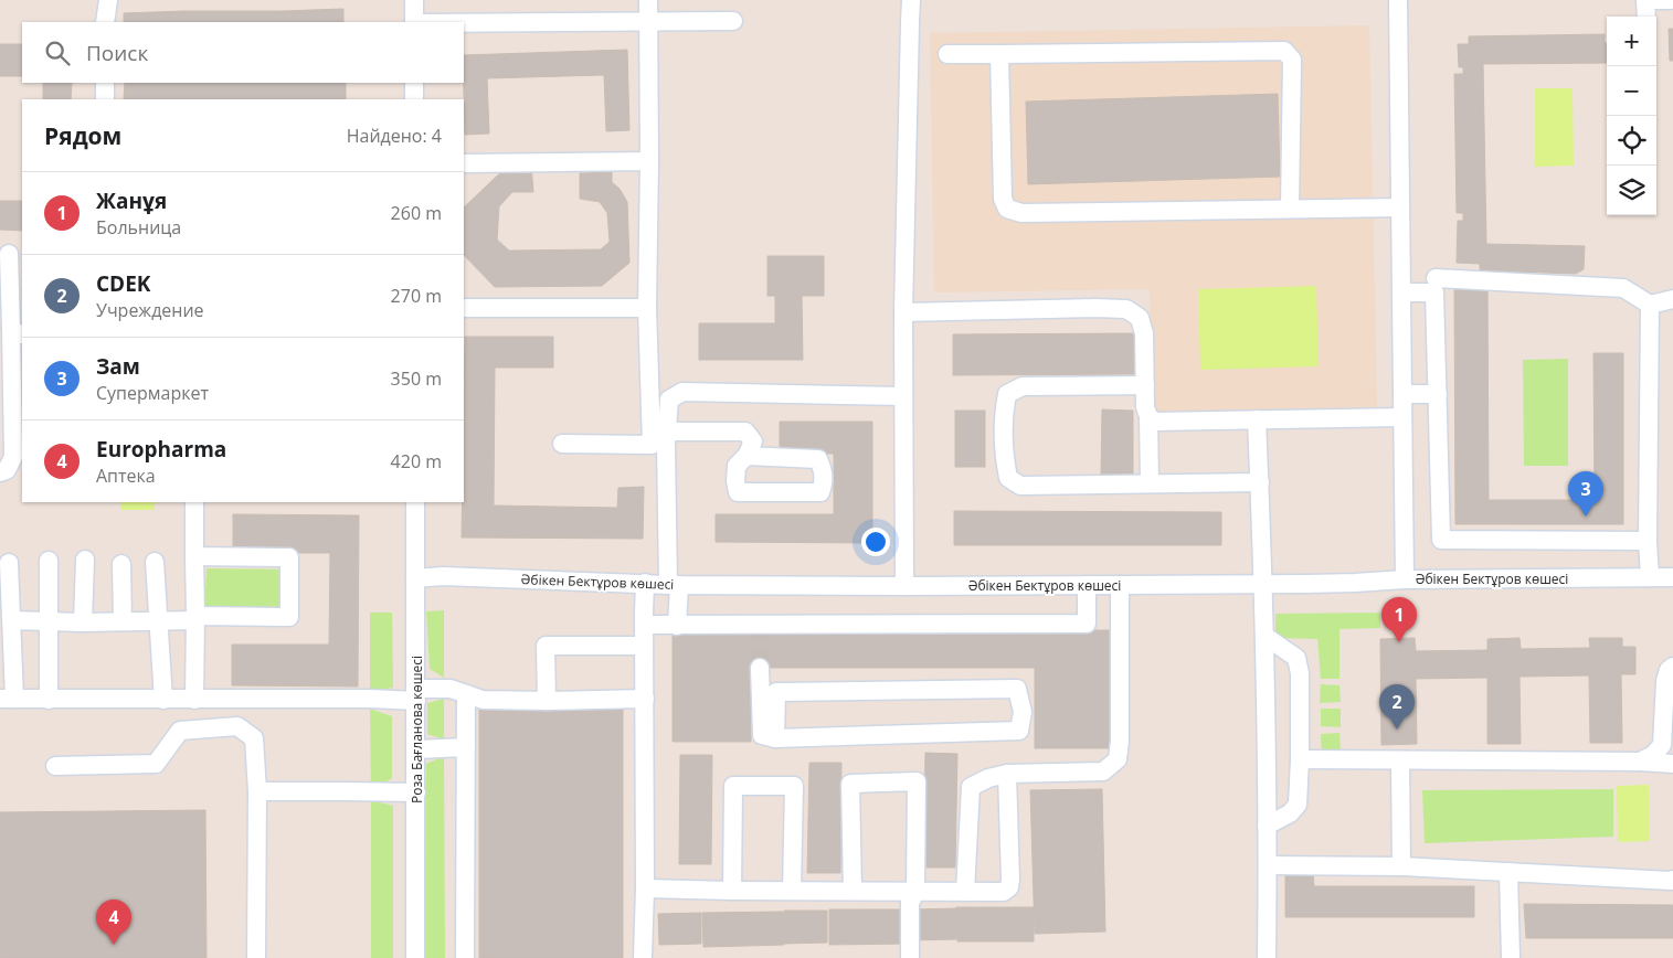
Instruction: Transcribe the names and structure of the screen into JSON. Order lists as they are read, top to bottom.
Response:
{
  "streets": {
    "street": ["Әбікен Бектұров көшесі", "Роза Бағланова көшесі"]
  },
  "crossings": [
    ["Әбікен Бектұров көшесі", "Роза Бағланова көшесі"]
  ],
  "page": {
    "map_buttons": ["+", "−"],
    "search": "Поиск",
    "heading": ["Рядом", "Найдено: 4"],
    "list": [
      {
        "mark": "1",
        "name": "Жанұя",
        "note": "Больница",
        "value": "260 m"
      },
      {
        "mark": "2",
        "name": "CDEK",
        "note": "Учреждение",
        "value": "270 m"
      },
      {
        "mark": "3",
        "name": "Зам",
        "note": "Супермаркет",
        "value": "350 m"
      },
      {
        "mark": "4",
        "name": "Europharma",
        "note": "Аптека",
        "value": "420 m"
      }
    ],
    "pins": [
      "3",
      "1",
      "2",
      "4"
    ]
  }
}
